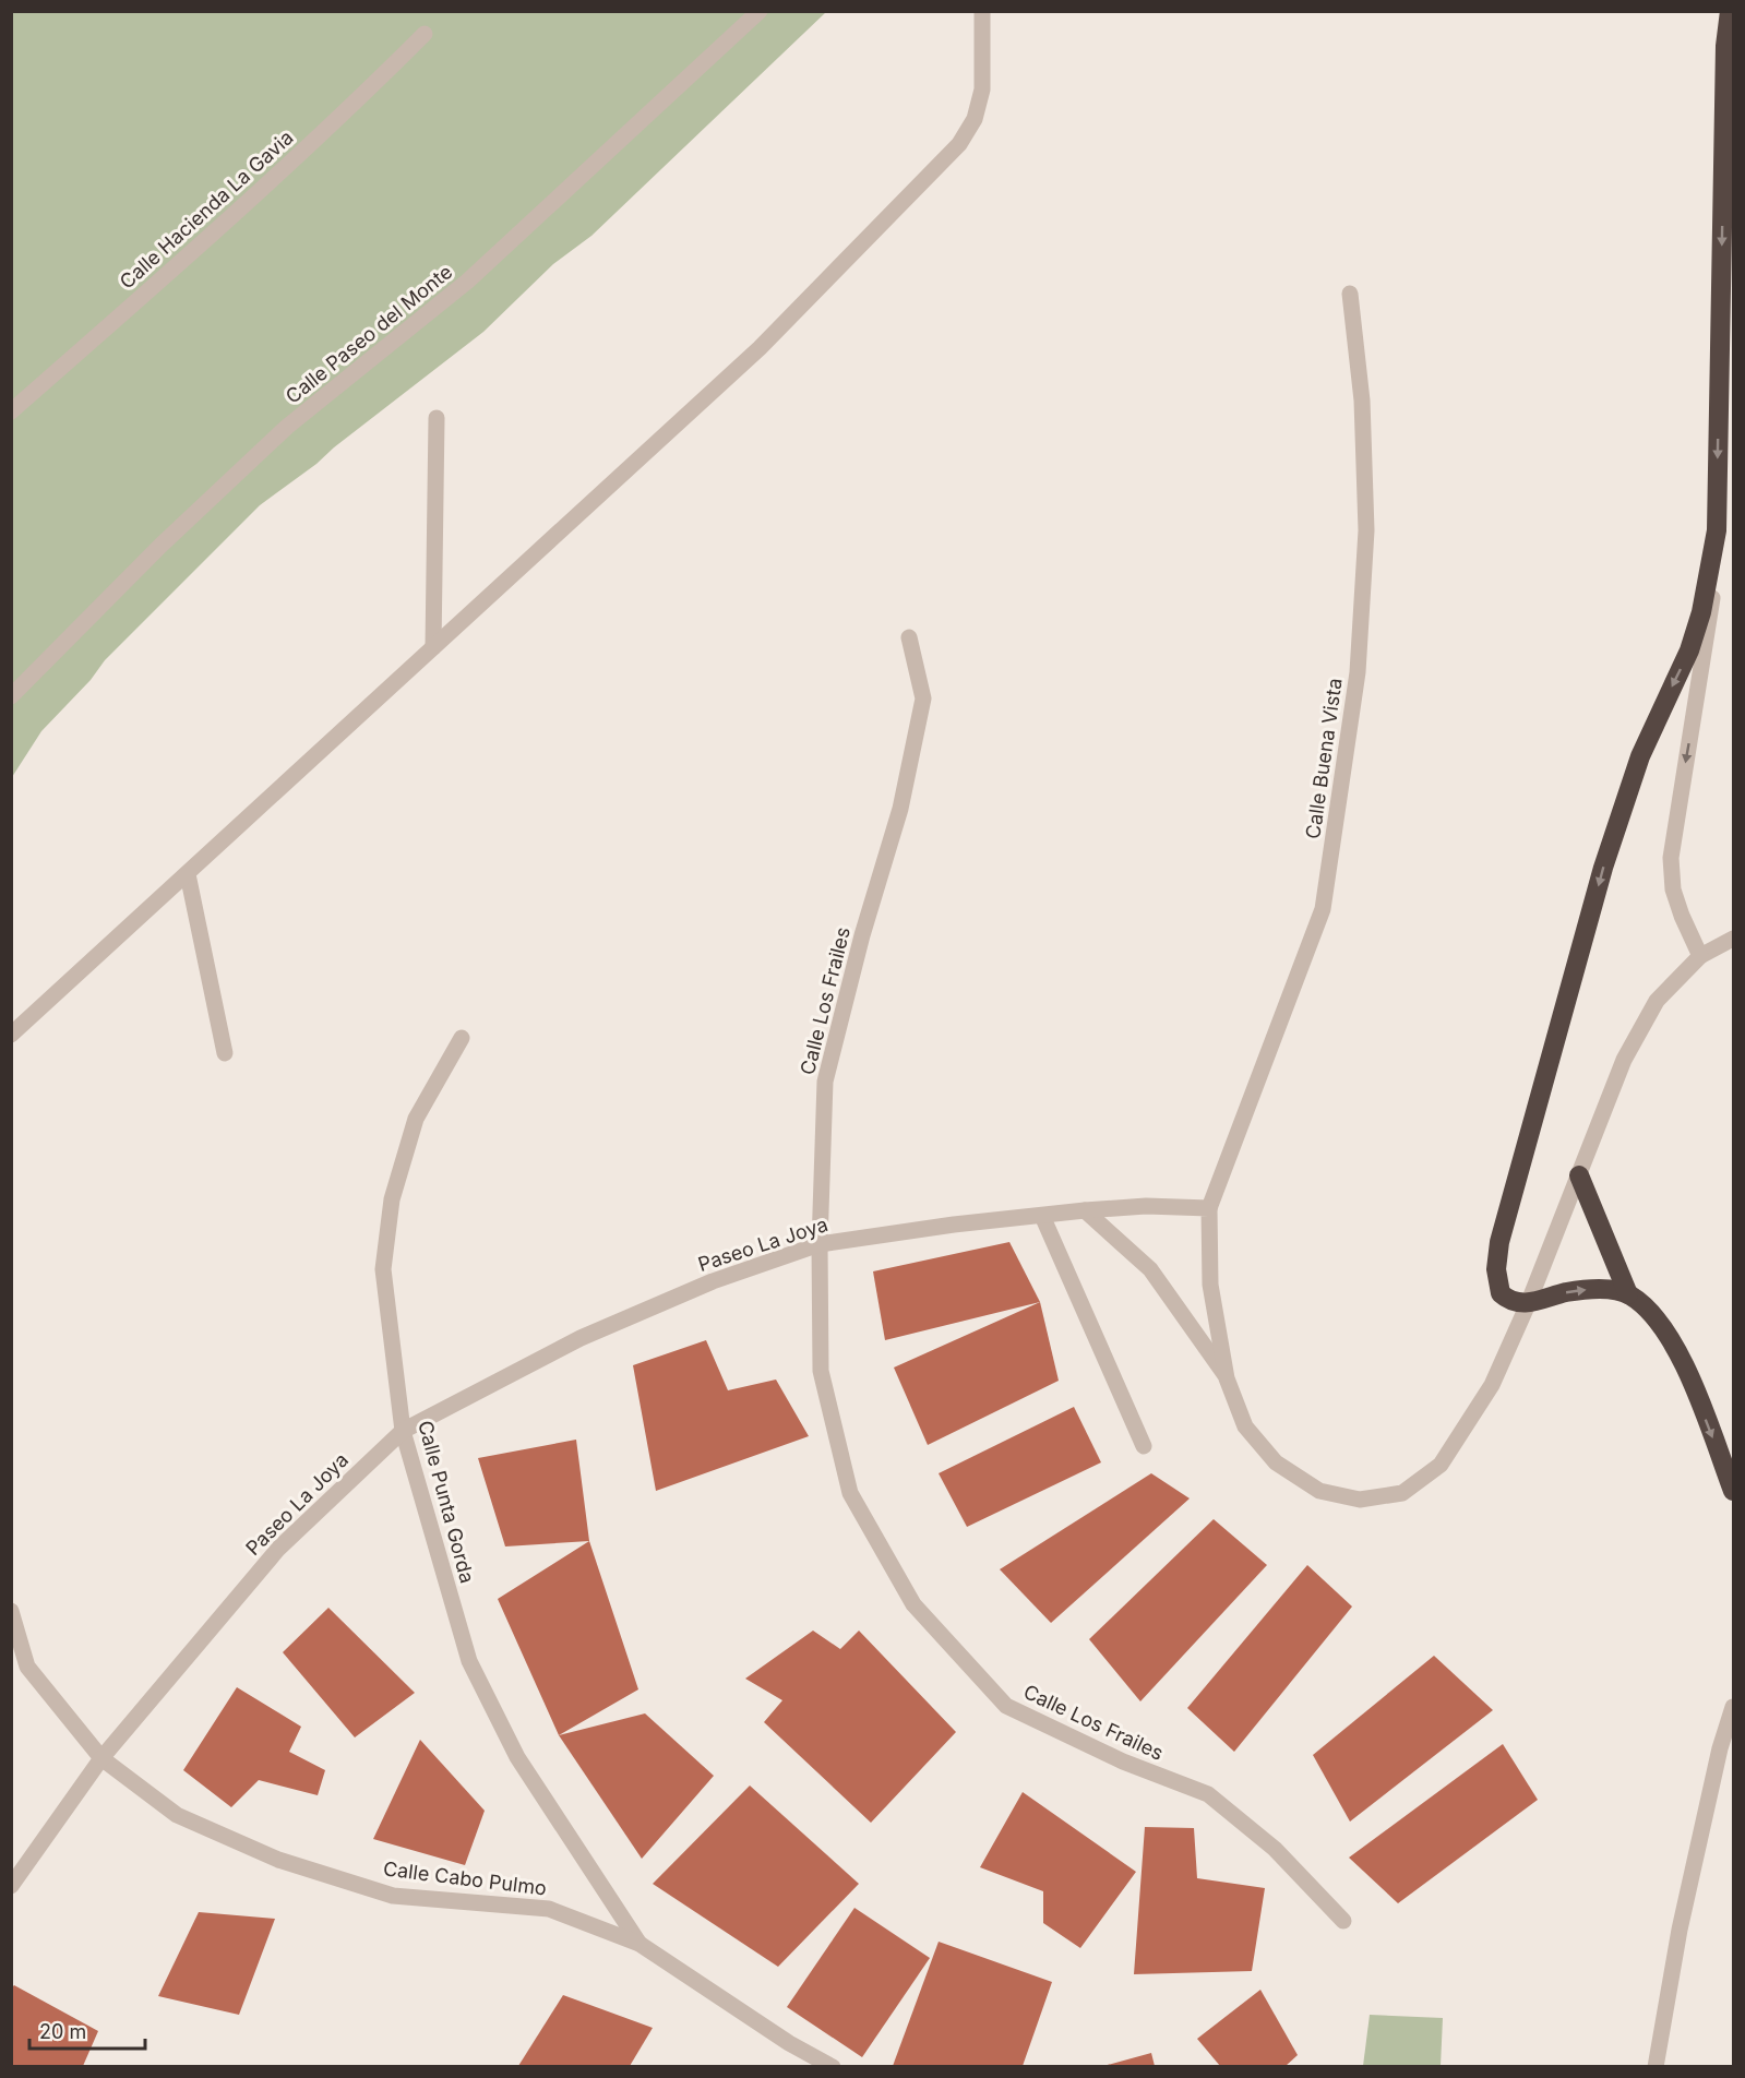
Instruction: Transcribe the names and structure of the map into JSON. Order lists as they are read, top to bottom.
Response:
{
  "streets": {
    "street": [
      "Calle Hacienda La Gavia",
      "Calle Paseo del Monte",
      "Calle Buena Vista",
      "Calle Los Frailes",
      "Paseo La Joya",
      "Calle Punta Gorda",
      "Calle Cabo Pulmo"
    ]
  },
  "crossings": [
    ["Calle Buena Vista", "Paseo La Joya"],
    ["Calle Los Frailes", "Paseo La Joya"],
    ["Paseo La Joya", "Calle Punta Gorda"],
    ["Paseo La Joya", "Calle Cabo Pulmo"],
    ["Calle Punta Gorda", "Calle Cabo Pulmo"]
  ],
  "scale_bar": "20 m"
}
